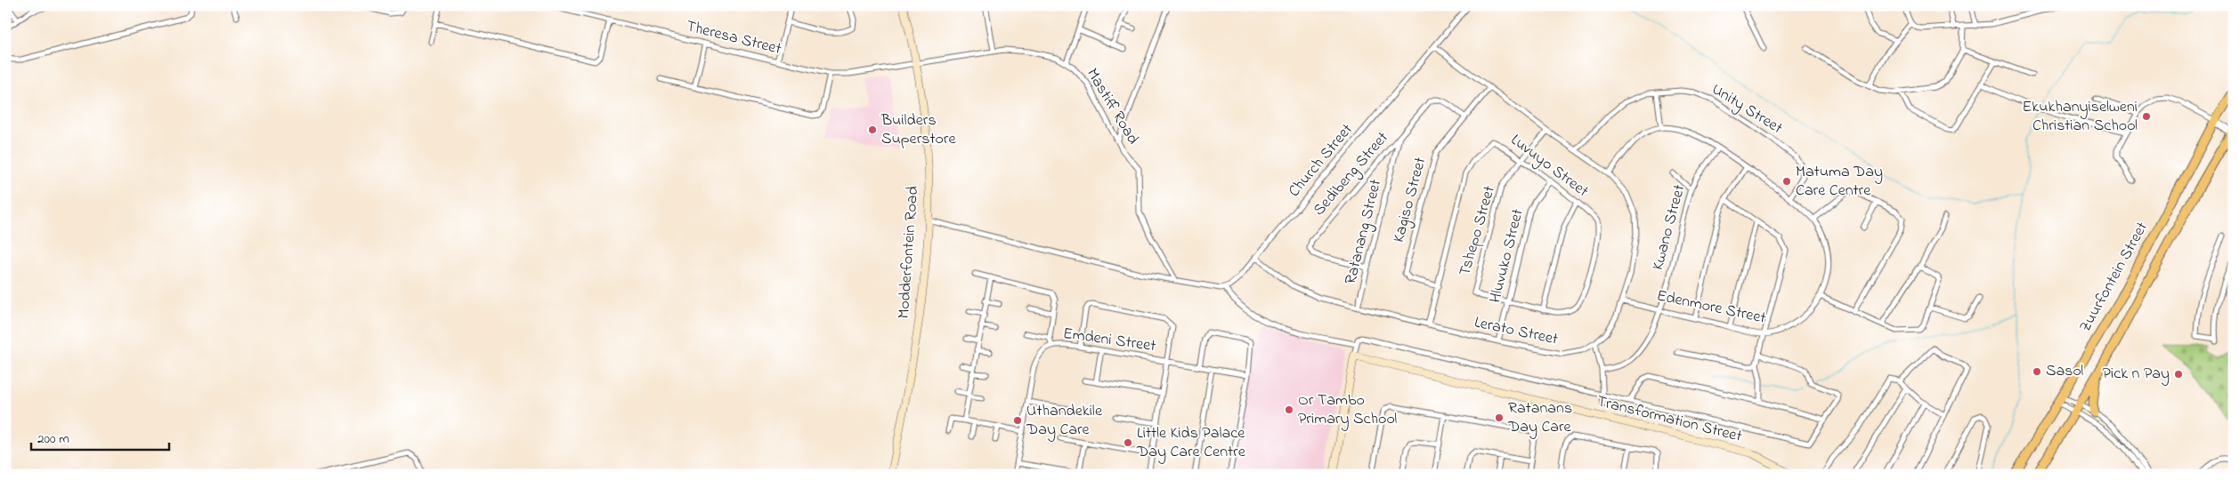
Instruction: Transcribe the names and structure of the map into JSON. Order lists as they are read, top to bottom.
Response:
{
  "streets": {
    "main road": ["Zuurfontein Street"],
    "street": [
      "Theresa Street",
      "Mastiff Road",
      "Unity Street",
      "Church Street",
      "Luvuyo Street",
      "Sedibeng Street",
      "Kagiso Street",
      "Kwano Street",
      "Tshepo Street",
      "Ratanang Street",
      "Modderfontein Road",
      "Hluvuko Street",
      "Edenmore Street",
      "Lerato Street",
      "Emdeni Street",
      "Transformation Street"
    ]
  },
  "crossings": [
    ["Theresa Street", "Mastiff Road"],
    ["Theresa Street", "Modderfontein Road"],
    ["Mastiff Road", "Modderfontein Road"],
    ["Unity Street", "Edenmore Street"],
    ["Unity Street", "Lerato Street"],
    ["Church Street", "Lerato Street"],
    ["Luvuyo Street", "Kagiso Street"],
    ["Luvuyo Street", "Tshepo Street"],
    ["Luvuyo Street", "Hluvuko Street"],
    ["Luvuyo Street", "Lerato Street"],
    ["Sedibeng Street", "Kagiso Street"],
    ["Sedibeng Street", "Ratanang Street"],
    ["Kagiso Street", "Lerato Street"],
    ["Kwano Street", "Edenmore Street"],
    ["Tshepo Street", "Hluvuko Street"],
    ["Tshepo Street", "Lerato Street"],
    ["Ratanang Street", "Lerato Street"],
    ["Hluvuko Street", "Lerato Street"],
    ["Edenmore Street", "Lerato Street"]
  ],
  "places": [
    "Ekukhanyiselweni Christian School",
    "Builders Superstore",
    "Matuma Day Care Centre",
    "Sasol",
    "Pick n Pay",
    "Or Tambo Primary School",
    "Ratanans Day Care",
    "Uthandekile Day Care",
    "Little Kids Palace Day Care Centre"
  ],
  "scale_bar": "200 m"
}
